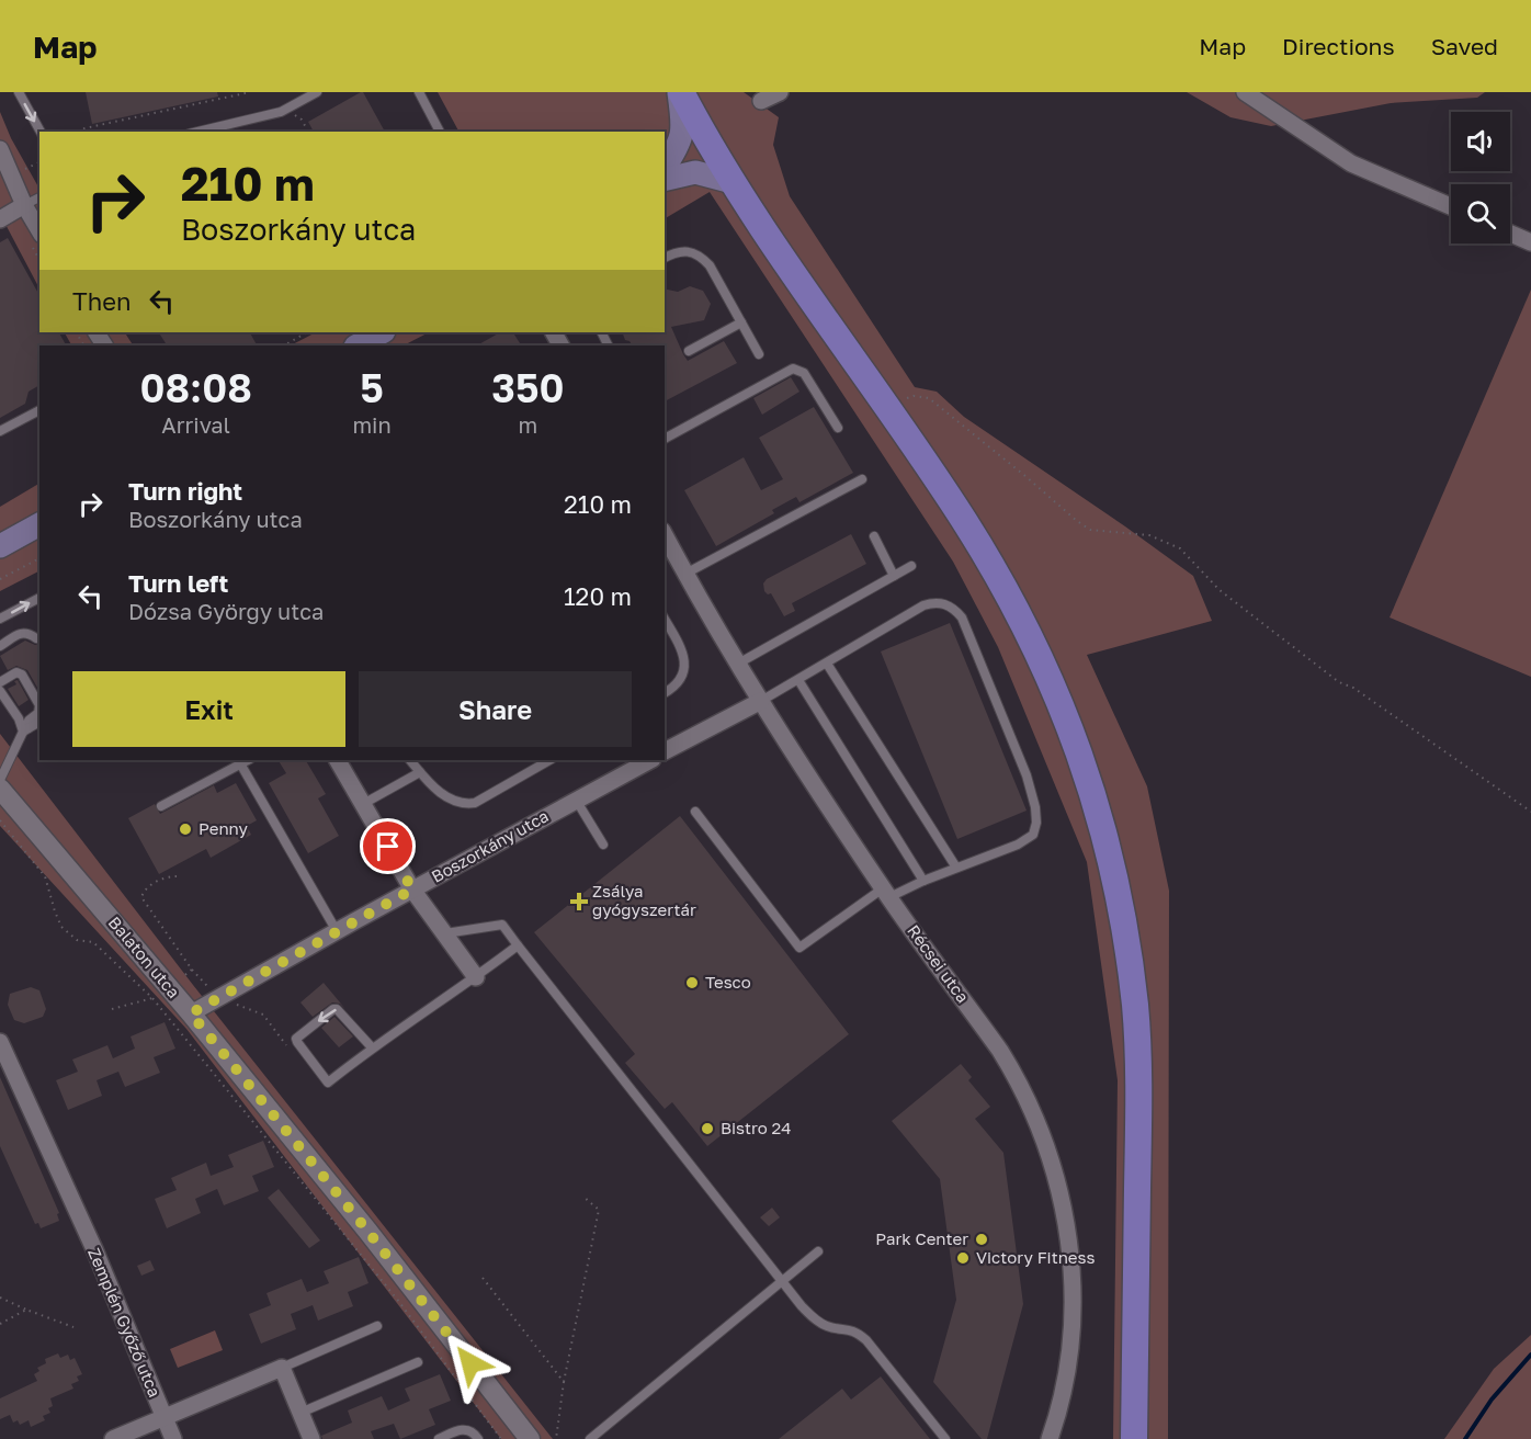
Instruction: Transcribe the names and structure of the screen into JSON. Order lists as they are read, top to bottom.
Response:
{
  "streets": {
    "street": [
      "Boszorkány utca",
      "Balaton utca",
      "Récsei utca",
      "Zemplén Győző utca"
    ]
  },
  "crossings": [
    ["Boszorkány utca", "Balaton utca"]
  ],
  "places": {
    "other": [
      "Penny",
      "Tesco",
      "Bistro 24",
      "Park Center",
      "Victory Fitness"
    ],
    "health": ["Zsálya gyógyszertár"]
  },
  "page": {
    "header": "Map",
    "nav": ["Map", "Directions", "Saved"],
    "turn": ["210 m", "Boszorkány utca"],
    "then": "Then",
    "eta": [
      "08:08",
      "Arrival",
      "5",
      "min",
      "350",
      "m"
    ],
    "list": [
      {
        "name": "Turn right",
        "note": "Boszorkány utca",
        "value": "210 m"
      },
      {
        "name": "Turn left",
        "note": "Dózsa György utca",
        "value": "120 m"
      }
    ],
    "buttons": ["Exit", "Share"]
  }
}
